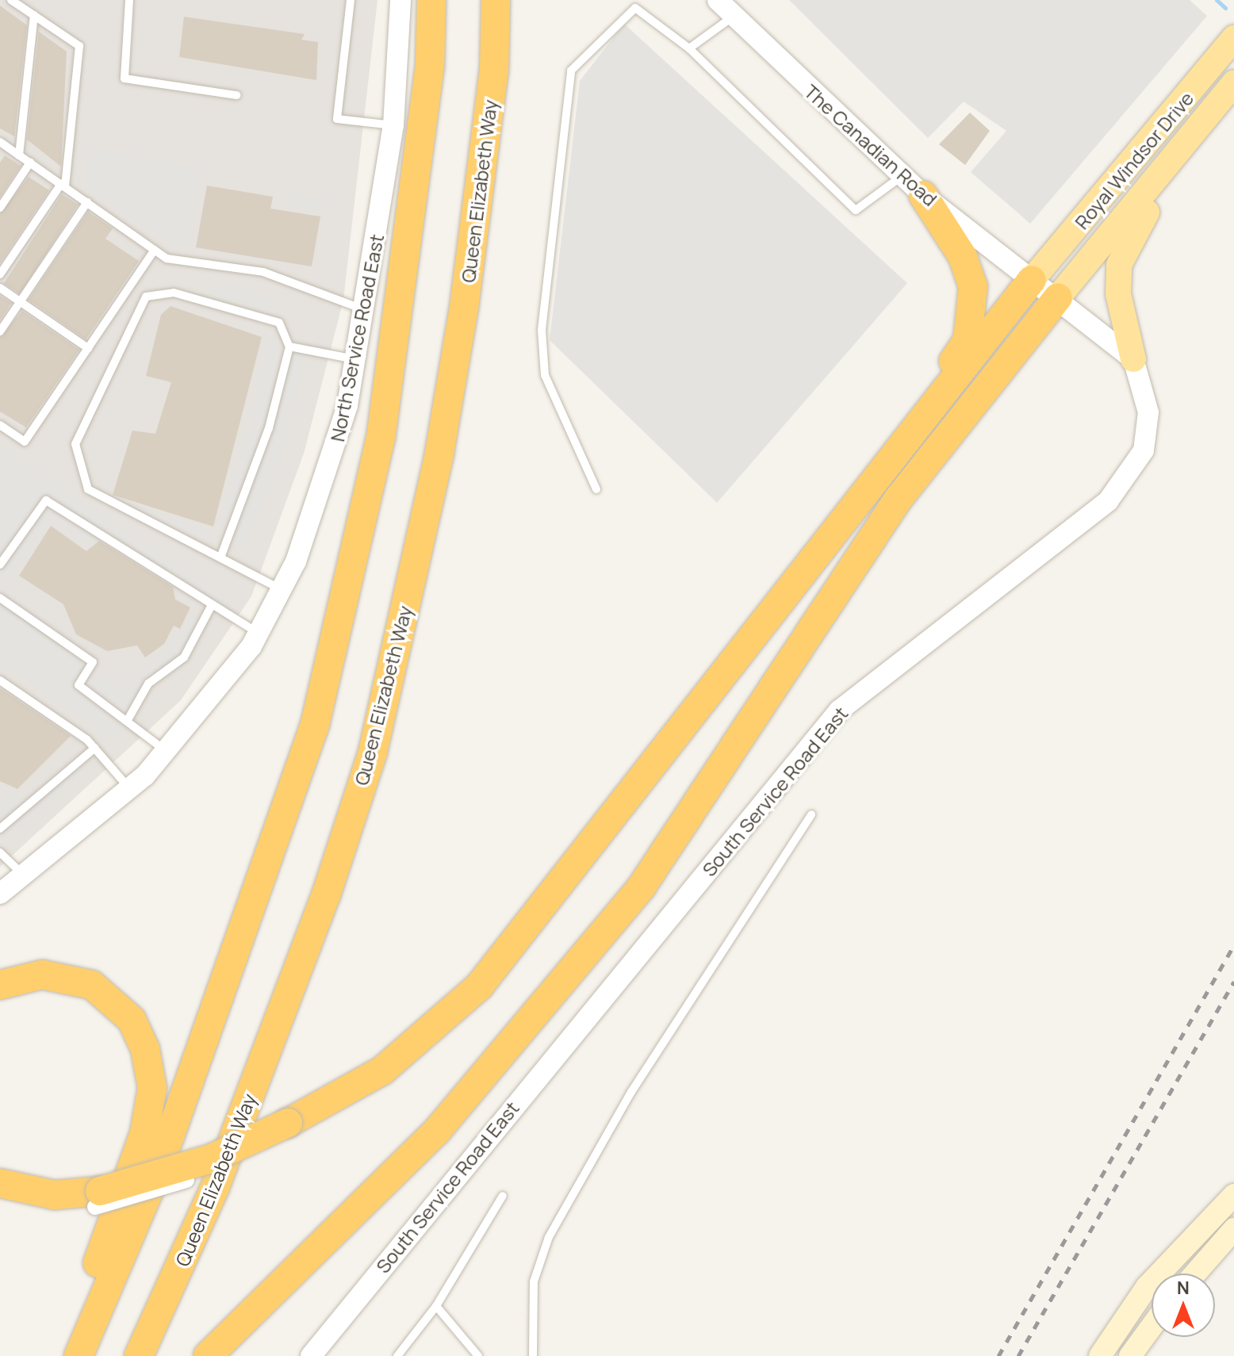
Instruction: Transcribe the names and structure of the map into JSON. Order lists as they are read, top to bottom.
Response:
{
  "streets": {
    "highway": ["Queen Elizabeth Way"],
    "main road": ["Royal Windsor Drive"],
    "street": ["The Canadian Road", "North Service Road East", "South Service Road East"]
  },
  "crossings": [
    ["The Canadian Road", "Royal Windsor Drive"]
  ],
  "north": "top"
}
